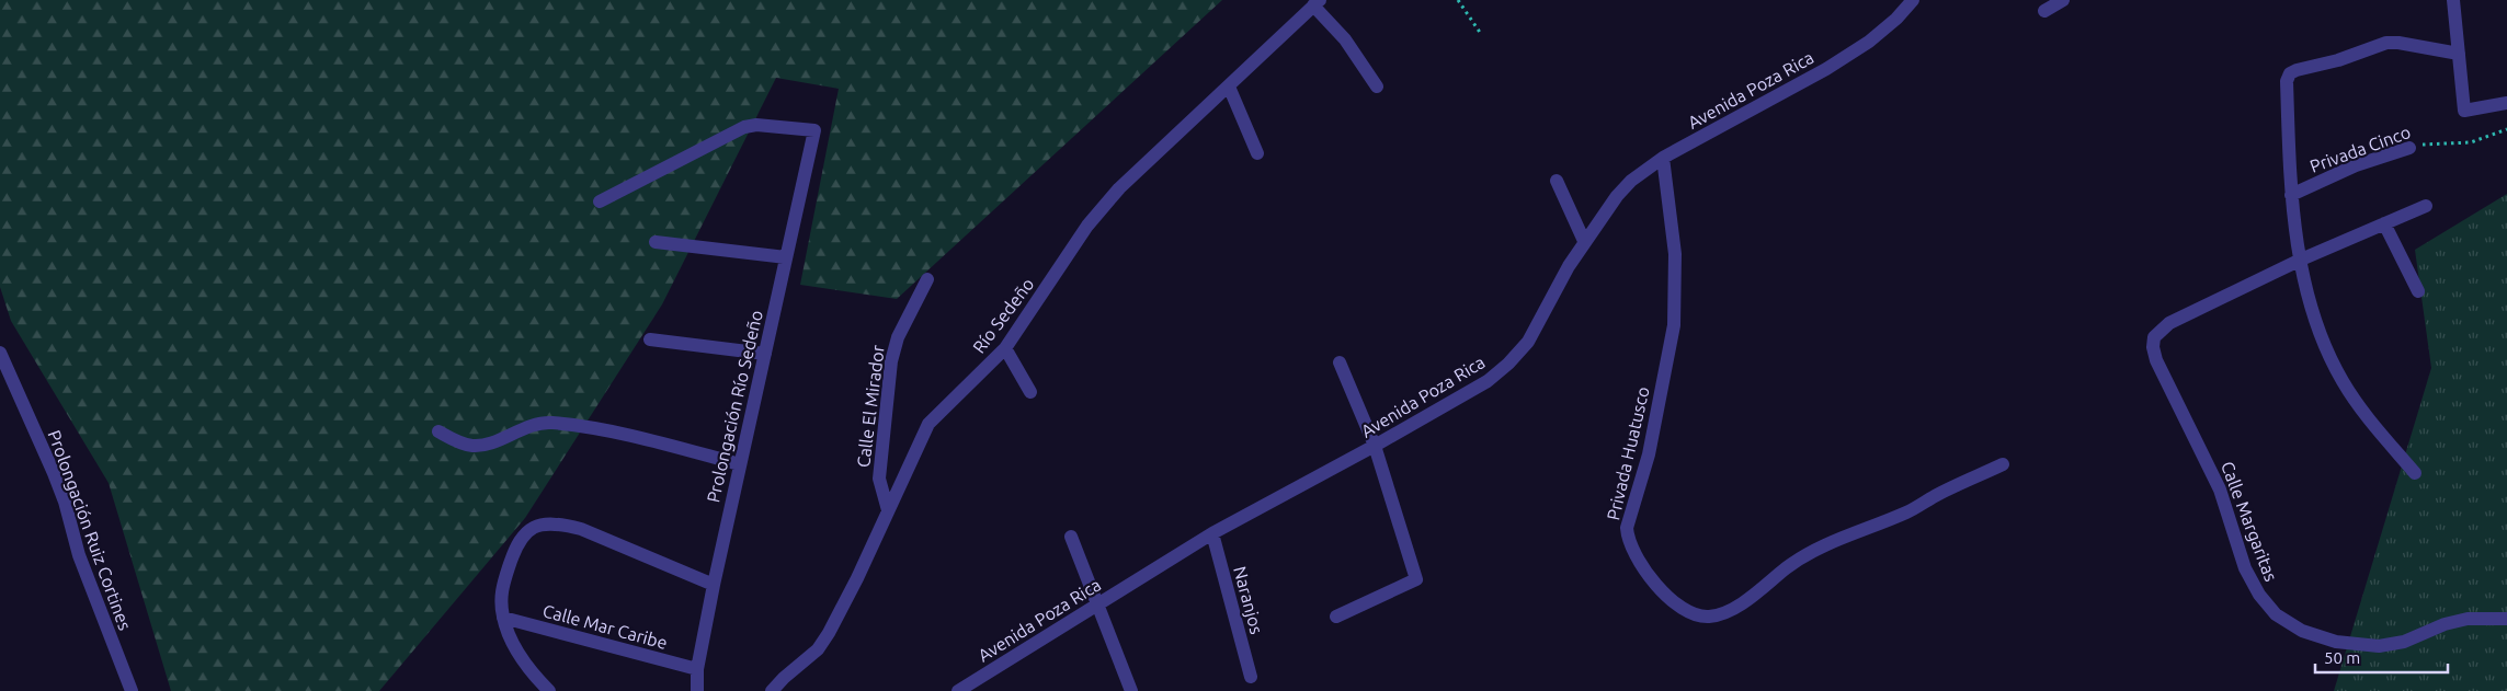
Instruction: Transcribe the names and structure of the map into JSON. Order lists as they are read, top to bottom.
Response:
{
  "streets": {
    "street": [
      "Avenida Poza Rica",
      "Privada Cinco",
      "Río Sedeño",
      "Prolongación Río Sedeño",
      "Calle El Mirador",
      "Privada Huatusco",
      "Calle Margaritas",
      "Prolongación Ruiz Cortines",
      "Naranjos",
      "Calle Mar Caribe"
    ]
  },
  "crossings": [
    ["Avenida Poza Rica", "Privada Huatusco"],
    ["Avenida Poza Rica", "Naranjos"],
    ["Río Sedeño", "Calle El Mirador"],
    ["Prolongación Río Sedeño", "Calle Mar Caribe"]
  ],
  "scale_bar": "50 m"
}
